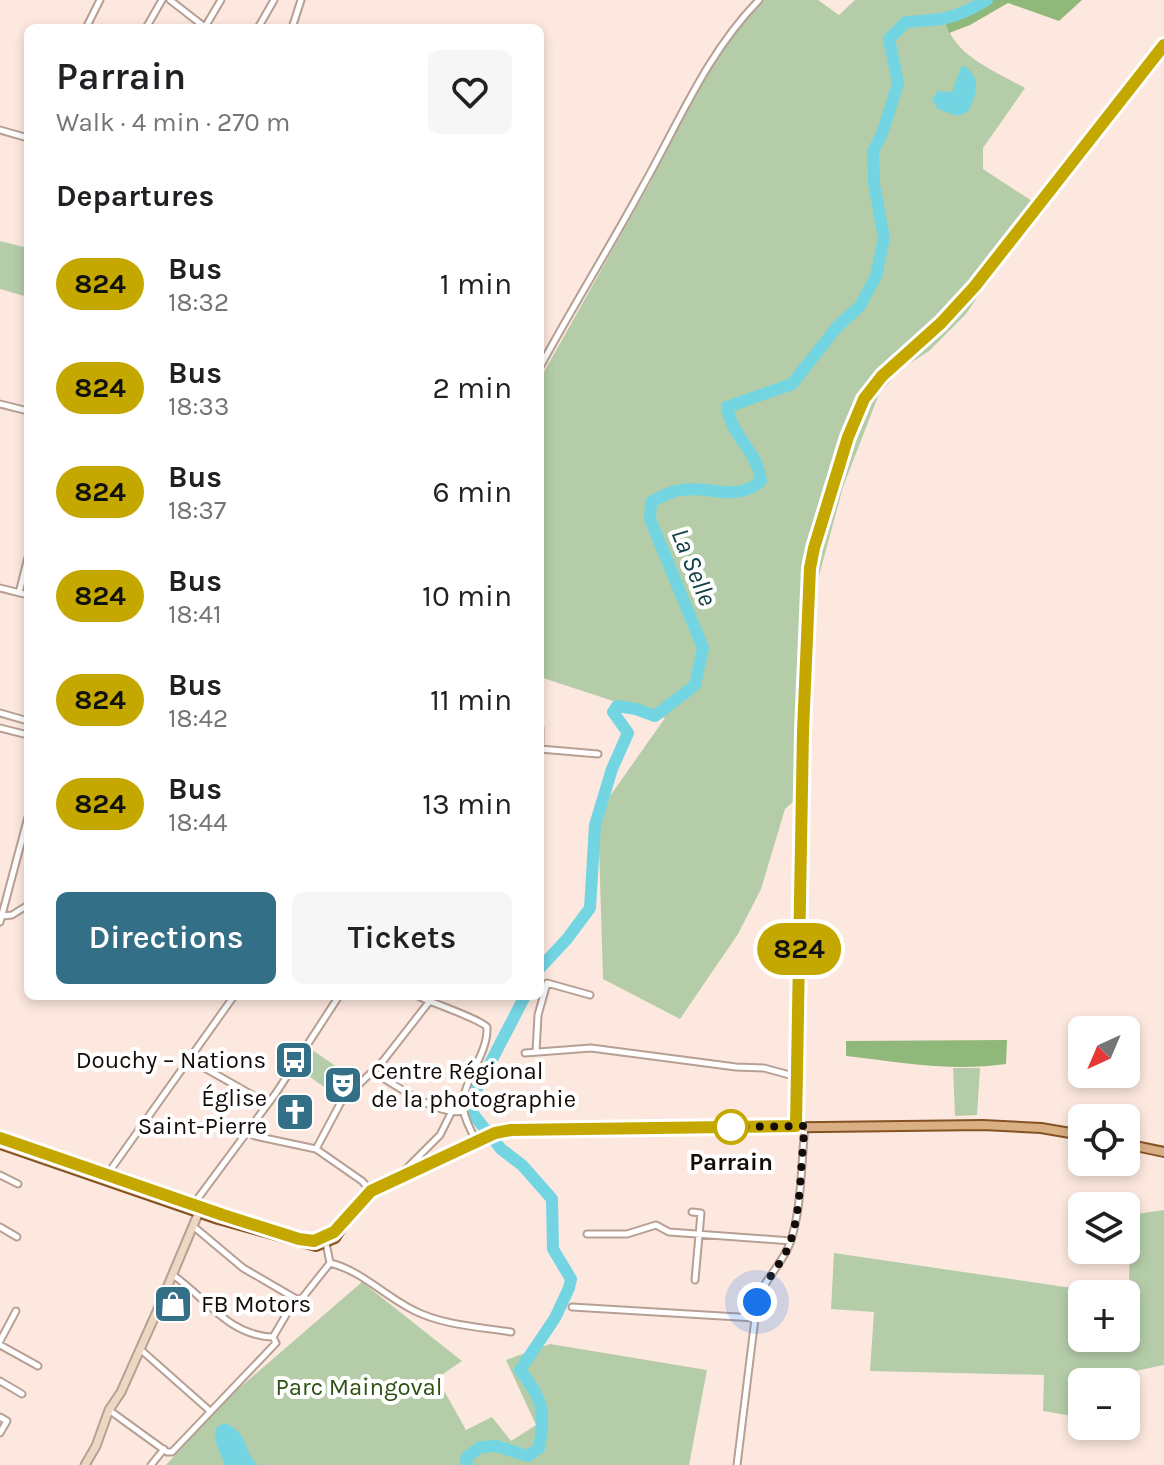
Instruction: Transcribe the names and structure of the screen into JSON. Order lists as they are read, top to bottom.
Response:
{
  "water": ["La Selle"],
  "parks": ["Parc Maingoval"],
  "places": {
    "bus stop": ["Douchy – Nations"],
    "theatre": ["Centre Régional de la photographie"],
    "church": ["Église Saint-Pierre"],
    "other": ["Parrain"],
    "shop": ["FB Motors"]
  },
  "lines": ["bus line 824"],
  "north": "bottom left",
  "page": {
    "on_map": "824",
    "heading": [
      ["Parrain", "Walk · 4 min · 270 m"],
      "Departures"
    ],
    "list": [
      {
        "mark": "824",
        "name": "Bus",
        "note": "18:32",
        "value": "1 min"
      },
      {
        "mark": "824",
        "name": "Bus",
        "note": "18:33",
        "value": "2 min"
      },
      {
        "mark": "824",
        "name": "Bus",
        "note": "18:37",
        "value": "6 min"
      },
      {
        "mark": "824",
        "name": "Bus",
        "note": "18:41",
        "value": "10 min"
      },
      {
        "mark": "824",
        "name": "Bus",
        "note": "18:42",
        "value": "11 min"
      },
      {
        "mark": "824",
        "name": "Bus",
        "note": "18:44",
        "value": "13 min"
      }
    ],
    "buttons": ["Directions", "Tickets"],
    "map_buttons": ["+", "−"]
  }
}
